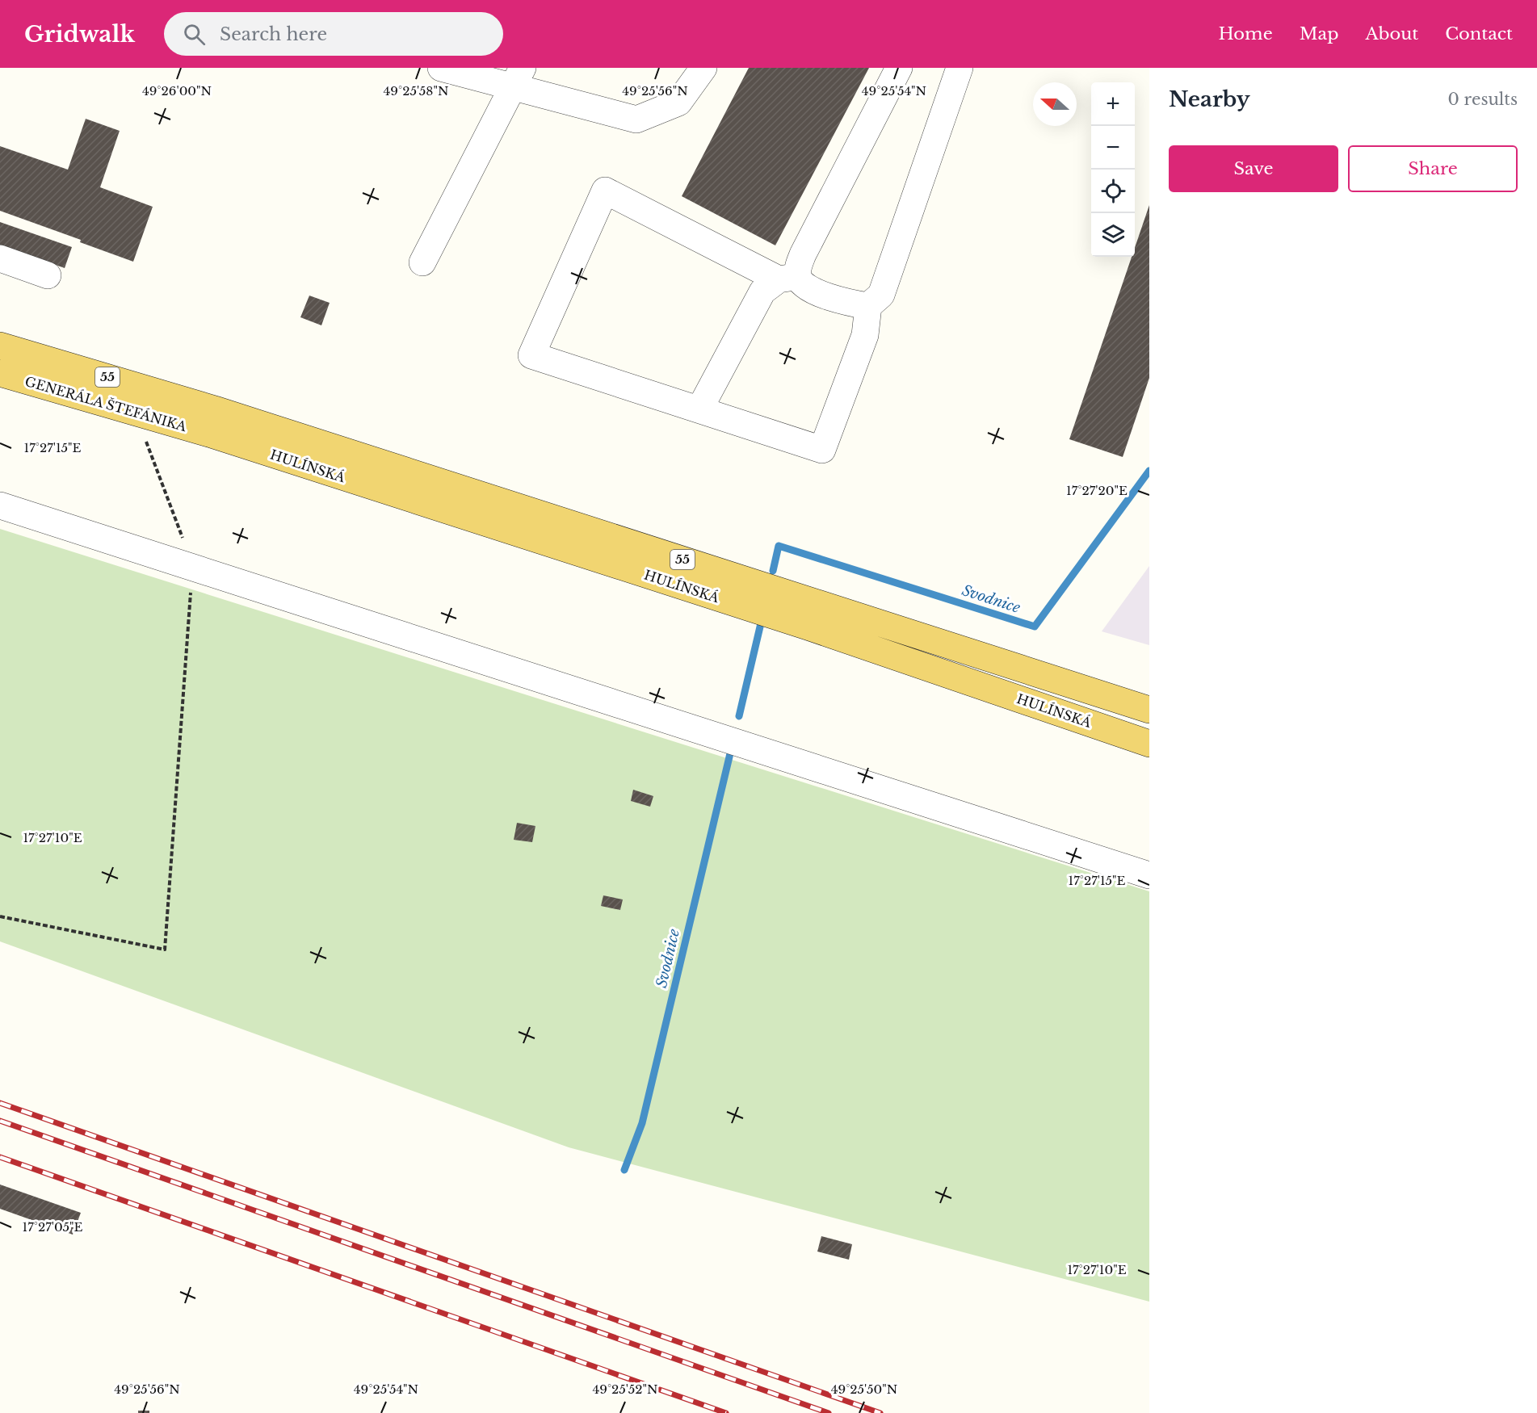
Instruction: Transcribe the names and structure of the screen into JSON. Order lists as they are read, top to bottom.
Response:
{
  "streets": {
    "main road": ["55", "GENERÁLA ŠTEFÁNIKA", "HULÍNSKÁ"]
  },
  "crossings": [
    ["GENERÁLA ŠTEFÁNIKA", "HULÍNSKÁ"]
  ],
  "water": ["Svodnice"],
  "north": "left",
  "page": {
    "header": "Gridwalk",
    "search": "Search here",
    "nav": [
      "Home",
      "Map",
      "About",
      "Contact"
    ],
    "heading": ["Nearby", "0 results"],
    "map_buttons": ["+", "−"],
    "buttons": ["Save", "Share"]
  },
  "coordinates": [
    "49°26'00\"N",
    "49°25'58\"N",
    "49°25'56\"N",
    "49°25'54\"N",
    "17°27'15\"E",
    "17°27'20\"E",
    "17°27'10\"E",
    "17°27'05\"E",
    "49°25'52\"N",
    "49°25'50\"N"
  ]
}
